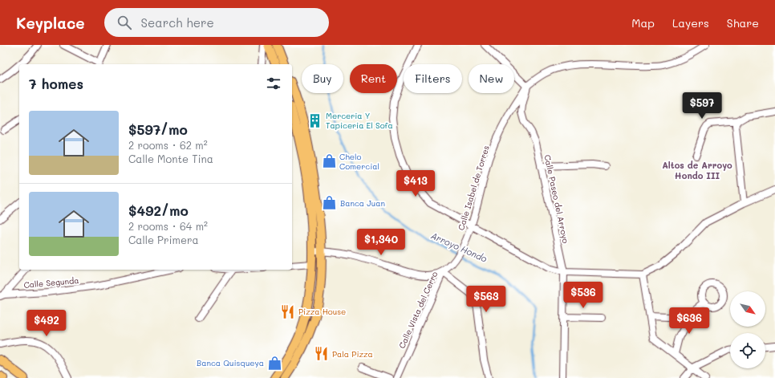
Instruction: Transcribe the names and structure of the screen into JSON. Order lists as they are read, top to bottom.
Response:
{
  "streets": {
    "street": [
      "Calle Isabel de Torres",
      "Calle Paseo del Arroyo",
      "Calle Segunda",
      "Calle Vista del Cerro"
    ]
  },
  "crossings": [
    ["Calle Isabel de Torres", "Calle Paseo del Arroyo"],
    ["Calle Isabel de Torres", "Calle Vista del Cerro"]
  ],
  "districts": ["Altos de Arroyo Hondo III"],
  "water": ["Arroyo Hondo"],
  "places": {
    "building": ["Merceria Y Tapiceria El Sofa"],
    "shop": ["Chelo Comercial", "Banca Juan", "Banca Quisqueya"],
    "restaurant": ["Pizza House", "Pala Pizza"]
  },
  "north": "bottom right",
  "page": {
    "header": "Keyplace",
    "search": "Search here",
    "nav": ["Map", "Layers", "Share"],
    "chip": [
      "Buy",
      "Rent",
      "Filters",
      "New"
    ],
    "heading": "7 homes",
    "price": [
      "$597",
      "$413",
      "$1,340",
      "$536",
      "$563",
      "$636",
      "$492"
    ],
    "list": [
      {
        "name": "$597/mo",
        "note": "2 rooms · 62 m² · Calle Monte Tina"
      },
      {
        "name": "$492/mo",
        "note": "2 rooms · 64 m² · Calle Primera"
      }
    ]
  }
}
